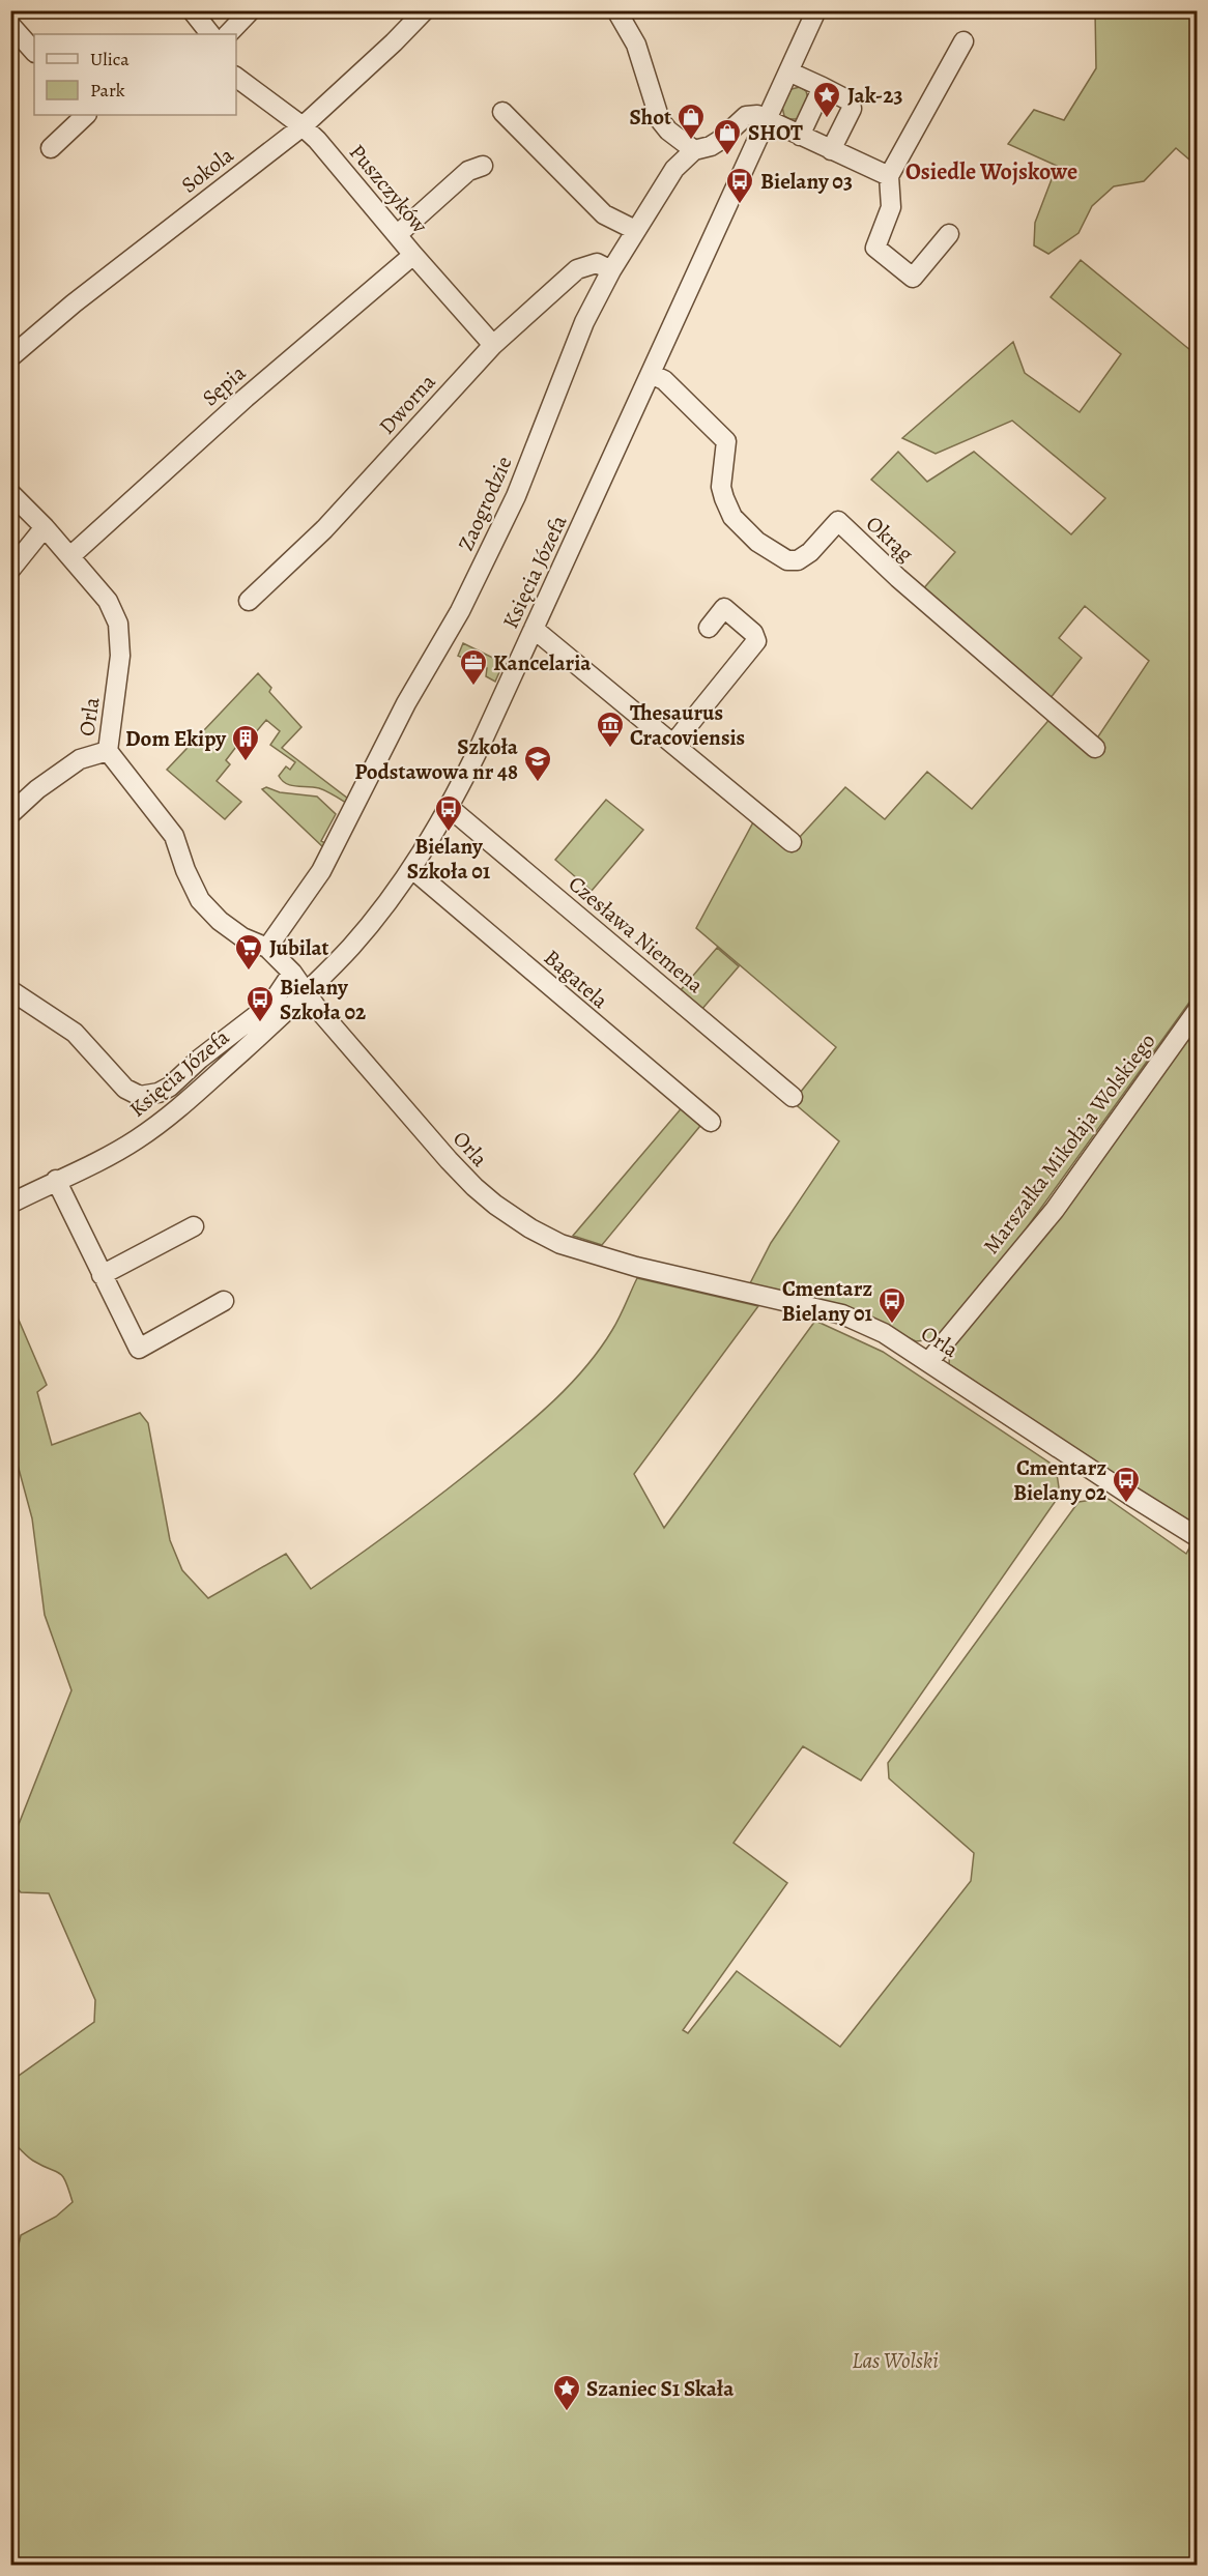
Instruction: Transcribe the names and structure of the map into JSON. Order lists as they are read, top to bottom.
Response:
{
  "streets": {
    "street": [
      "Sokola",
      "Puszczyków",
      "Sępia",
      "Dworna",
      "Zaogrodzie",
      "Okrąg",
      "Księcia Józefa",
      "Orla",
      "Czesława Niemena",
      "Bagatela",
      "Marszałka Mikołaja Wolskiego"
    ]
  },
  "crossings": [
    ["Sokola", "Puszczyków"],
    ["Puszczyków", "Sępia"],
    ["Puszczyków", "Dworna"],
    ["Sępia", "Orla"],
    ["Dworna", "Zaogrodzie"],
    ["Zaogrodzie", "Księcia Józefa"],
    ["Zaogrodzie", "Orla"],
    ["Okrąg", "Księcia Józefa"],
    ["Księcia Józefa", "Orla"],
    ["Księcia Józefa", "Czesława Niemena"],
    ["Księcia Józefa", "Bagatela"],
    ["Orla", "Marszałka Mikołaja Wolskiego"]
  ],
  "districts": ["Osiedle Wojskowe"],
  "parks": ["Las Wolski"],
  "places": {
    "place": ["Jak-23", "Szaniec S1 Skała"],
    "shop": ["Shot", "SHOT"],
    "bus stop": [
      "Bielany 03",
      "Bielany Szkoła 01",
      "Bielany Szkoła 02",
      "Cmentarz Bielany 01",
      "Cmentarz Bielany 02"
    ],
    "office": ["Kancelaria"],
    "museum": ["Thesaurus Cracoviensis"],
    "building": ["Dom Ekipy"],
    "school or university": ["Szkoła Podstawowa nr 48"],
    "supermarket": ["Jubilat"]
  },
  "legend": ["Ulica", "Park"]
}
